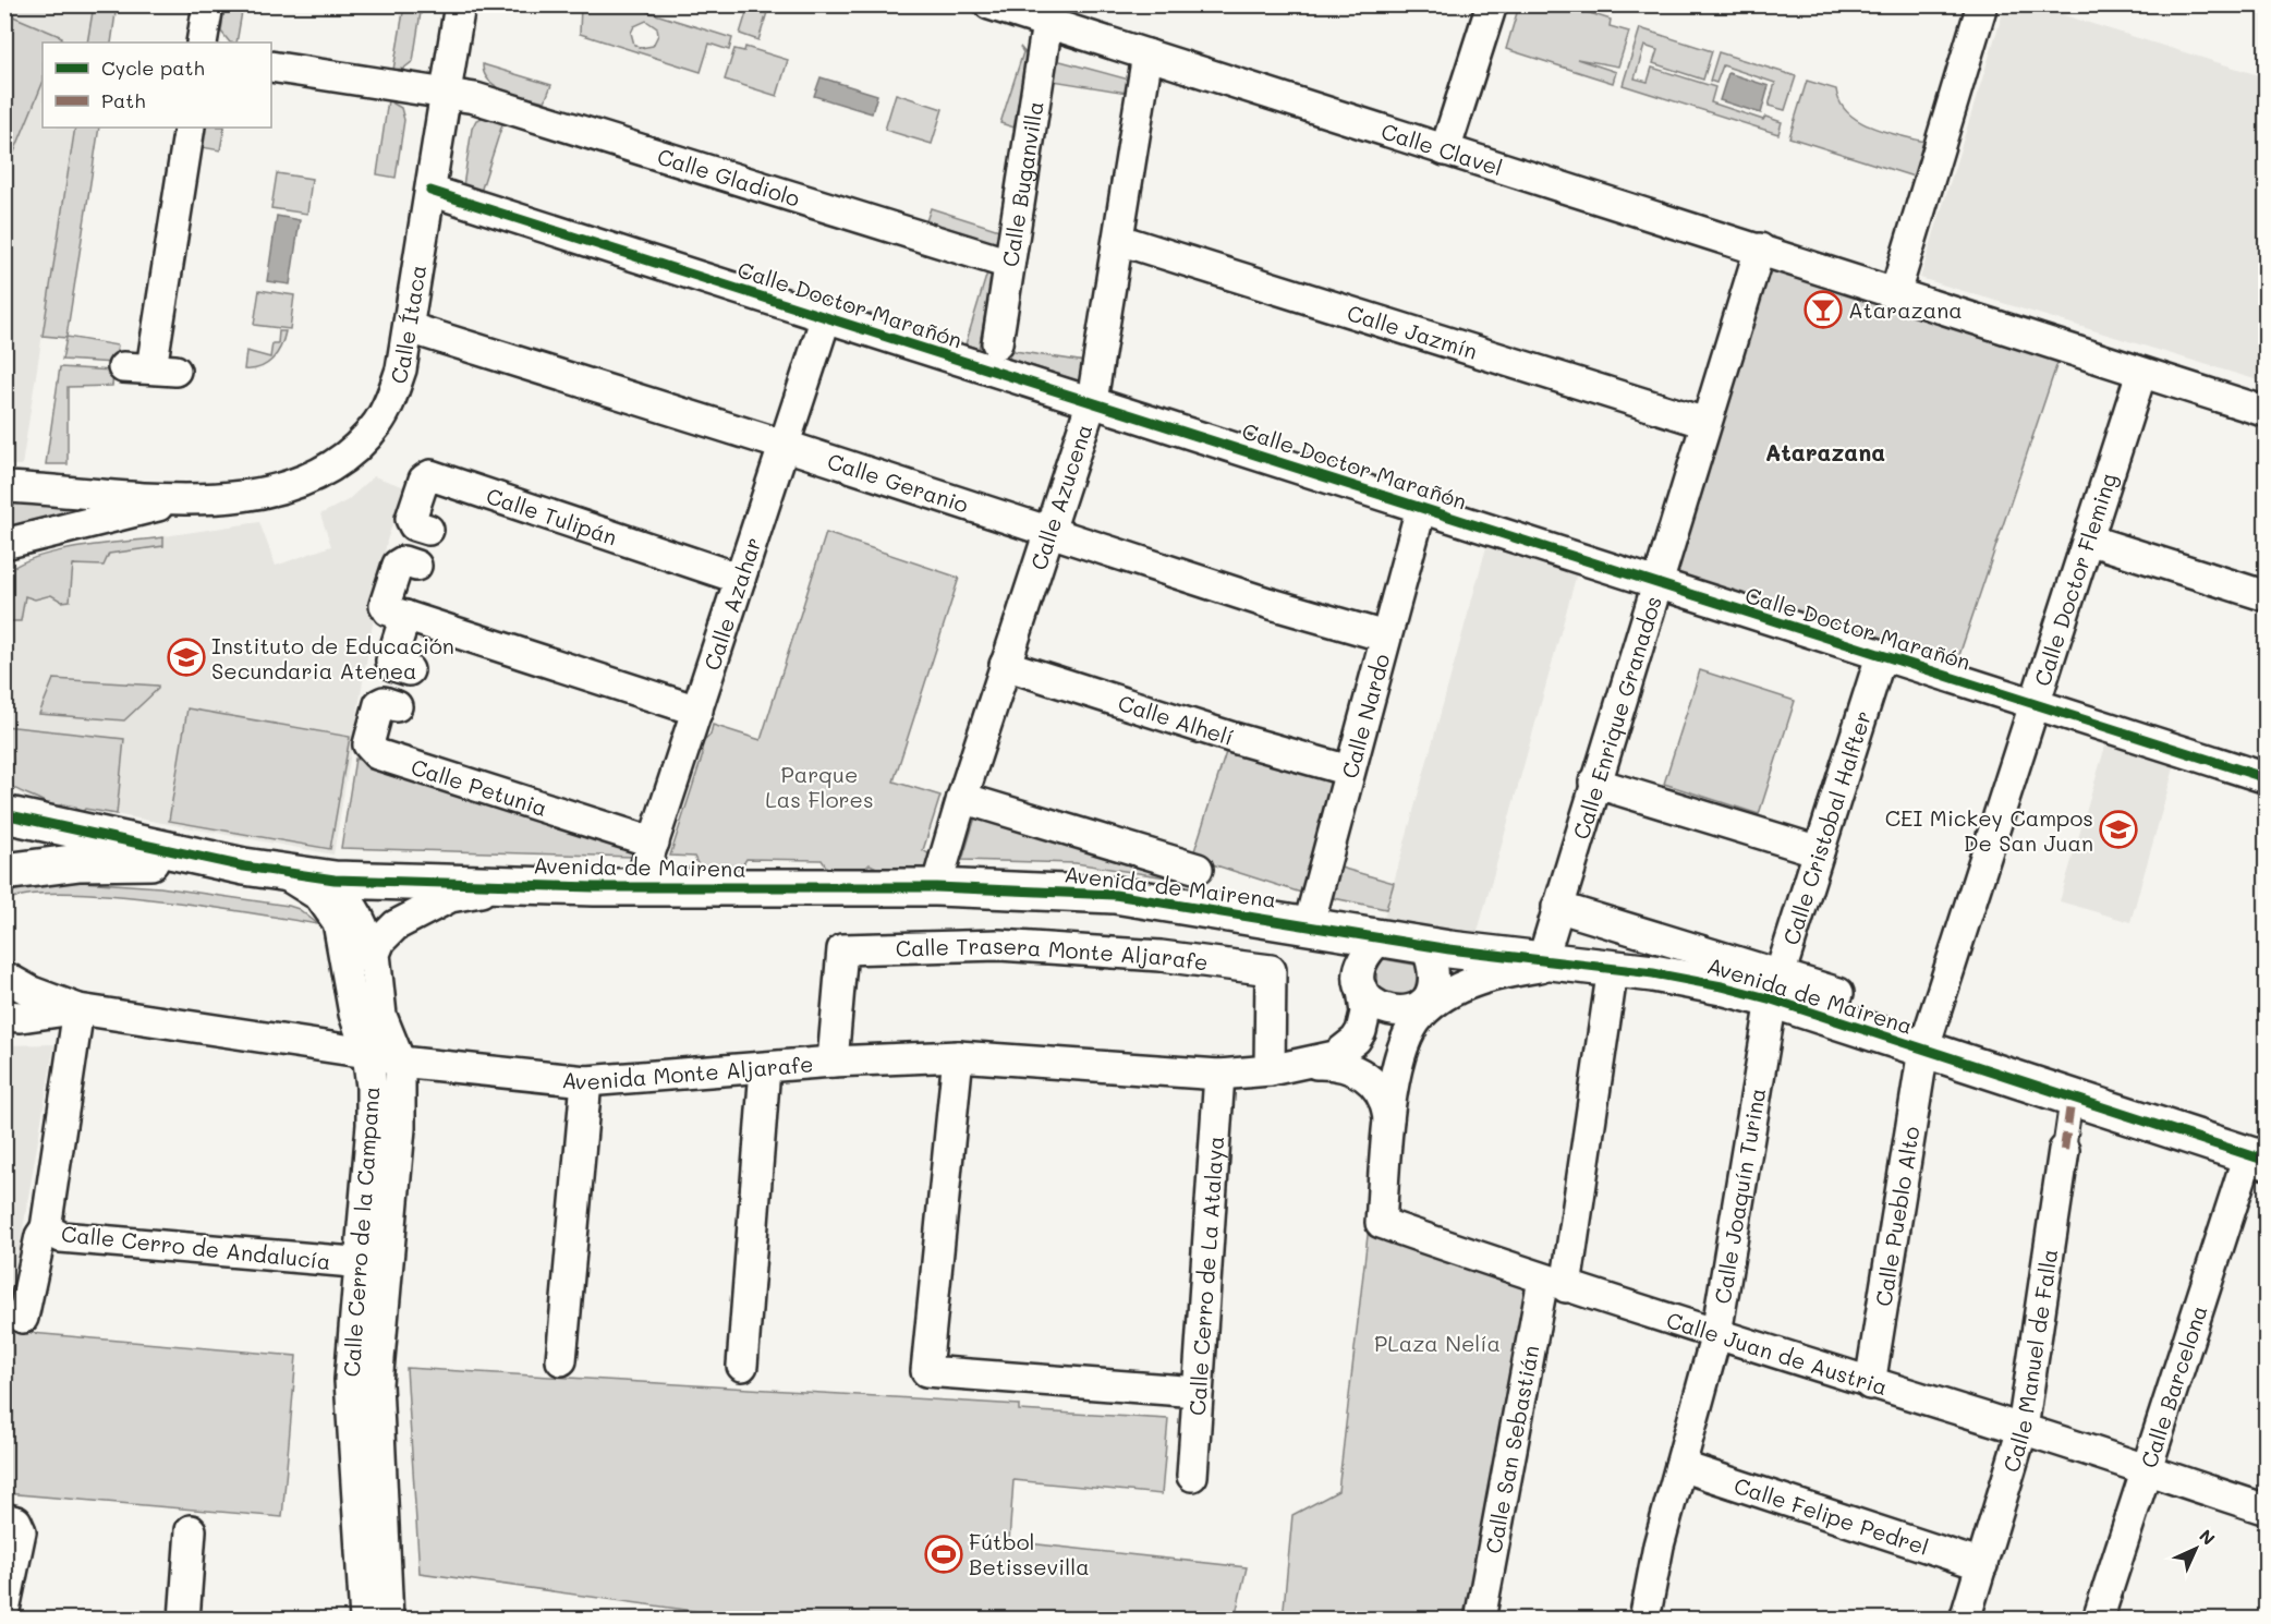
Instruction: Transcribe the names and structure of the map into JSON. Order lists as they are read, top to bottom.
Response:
{
  "streets": {
    "street": [
      "Calle Clavel",
      "Calle Gladiolo",
      "Calle Buganvilla",
      "Calle Doctor Marañón",
      "Calle Ítaca",
      "Calle Jazmín",
      "Calle Geranio",
      "Calle Azucena",
      "Calle Tulipán",
      "Calle Doctor Fleming",
      "Calle Azahar",
      "Calle Nardo",
      "Calle Enrique Granados",
      "Calle Alhelí",
      "Calle Petunia",
      "Calle Cristobal Halfter",
      "Avenida de Mairena",
      "Calle Trasera Monte Aljarafe",
      "Avenida Monte Aljarafe",
      "Calle Joaquín Turina",
      "Calle Pueblo Alto",
      "Calle Cerro de la Campana",
      "Calle Cerro de Andalucía",
      "Calle Cerro de La Atalaya",
      "Calle Juan de Austria",
      "Calle Manuel de Falla",
      "Calle Barcelona",
      "Calle San Sebastián",
      "Calle Felipe Pedrel"
    ]
  },
  "crossings": [
    ["Calle Clavel", "Calle Buganvilla"],
    ["Calle Clavel", "Calle Azucena"],
    ["Calle Clavel", "Calle Doctor Fleming"],
    ["Calle Clavel", "Calle Enrique Granados"],
    ["Calle Gladiolo", "Calle Buganvilla"],
    ["Calle Gladiolo", "Calle Ítaca"],
    ["Calle Doctor Marañón", "Calle Ítaca"],
    ["Calle Doctor Marañón", "Calle Azucena"],
    ["Calle Doctor Marañón", "Calle Doctor Fleming"],
    ["Calle Doctor Marañón", "Calle Azahar"],
    ["Calle Doctor Marañón", "Calle Nardo"],
    ["Calle Doctor Marañón", "Calle Enrique Granados"],
    ["Calle Doctor Marañón", "Calle Cristobal Halfter"],
    ["Calle Ítaca", "Calle Geranio"],
    ["Calle Jazmín", "Calle Azucena"],
    ["Calle Jazmín", "Calle Enrique Granados"],
    ["Calle Geranio", "Calle Azucena"],
    ["Calle Geranio", "Calle Azahar"],
    ["Calle Geranio", "Calle Nardo"],
    ["Calle Azucena", "Calle Alhelí"],
    ["Calle Azucena", "Avenida de Mairena"],
    ["Calle Tulipán", "Calle Azahar"],
    ["Calle Doctor Fleming", "Avenida de Mairena"],
    ["Calle Doctor Fleming", "Calle Pueblo Alto"],
    ["Calle Azahar", "Calle Petunia"],
    ["Calle Azahar", "Avenida de Mairena"],
    ["Calle Nardo", "Calle Alhelí"],
    ["Calle Nardo", "Avenida de Mairena"],
    ["Calle Enrique Granados", "Avenida de Mairena"],
    ["Calle Cristobal Halfter", "Avenida de Mairena"],
    ["Calle Cristobal Halfter", "Calle Joaquín Turina"],
    ["Avenida de Mairena", "Calle Joaquín Turina"],
    ["Avenida de Mairena", "Calle Pueblo Alto"],
    ["Avenida de Mairena", "Calle Cerro de la Campana"],
    ["Avenida de Mairena", "Calle Juan de Austria"],
    ["Avenida de Mairena", "Calle Manuel de Falla"],
    ["Avenida de Mairena", "Calle Barcelona"],
    ["Avenida de Mairena", "Calle San Sebastián"],
    ["Calle Trasera Monte Aljarafe", "Avenida Monte Aljarafe"],
    ["Avenida Monte Aljarafe", "Calle Cerro de la Campana"],
    ["Avenida Monte Aljarafe", "Calle Cerro de La Atalaya"],
    ["Calle Joaquín Turina", "Calle Juan de Austria"],
    ["Calle Joaquín Turina", "Calle Felipe Pedrel"],
    ["Calle Pueblo Alto", "Calle Juan de Austria"],
    ["Calle Cerro de la Campana", "Calle Cerro de Andalucía"],
    ["Calle Juan de Austria", "Calle Manuel de Falla"],
    ["Calle Juan de Austria", "Calle Barcelona"],
    ["Calle Juan de Austria", "Calle San Sebastián"],
    ["Calle Manuel de Falla", "Calle Felipe Pedrel"]
  ],
  "districts": ["Atarazana"],
  "parks": ["Parque Las Flores", "PLaza Nelía"],
  "places": {
    "bar": ["Atarazana"],
    "school or university": ["Instituto de Educación Secundaria Atenea", "CEI Mickey Campos De San Juan"],
    "sports": ["Fútbol Betissevilla"]
  },
  "legend": ["Cycle path", "Path"],
  "north": "top right"
}
